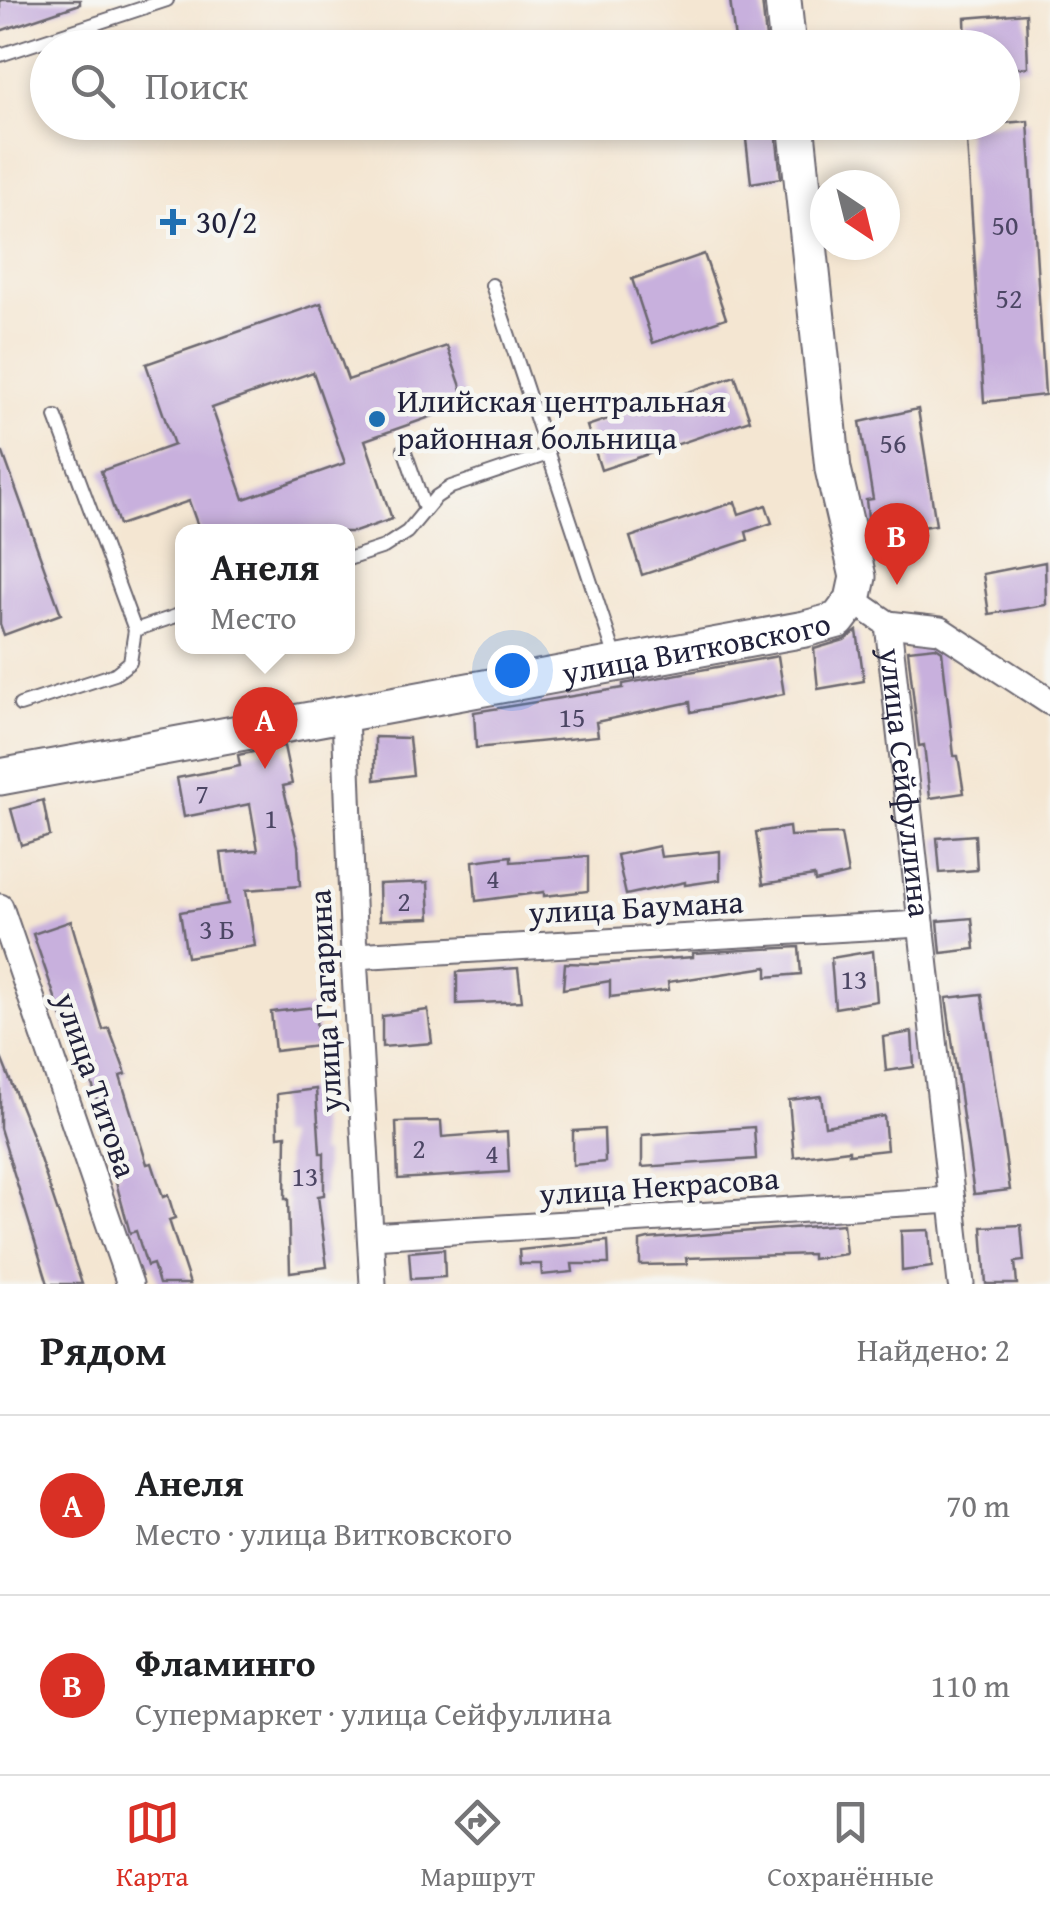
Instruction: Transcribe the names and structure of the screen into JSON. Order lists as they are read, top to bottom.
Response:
{
  "streets": {
    "street": [
      "улица Витковского",
      "улица Сейфуллина",
      "улица Баумана",
      "улица Гагарина",
      "улица Титова",
      "улица Некрасова"
    ]
  },
  "crossings": [
    ["улица Витковского", "улица Сейфуллина"],
    ["улица Витковского", "улица Гагарина"],
    ["улица Сейфуллина", "улица Баумана"],
    ["улица Сейфуллина", "улица Некрасова"],
    ["улица Баумана", "улица Гагарина"],
    ["улица Гагарина", "улица Некрасова"]
  ],
  "places": {
    "health": ["30/2"],
    "other": ["Илийская центральная районная больница"]
  },
  "house_numbers": [
    "50",
    "52",
    "56",
    "15",
    "7",
    "1",
    "4",
    "2",
    "3 Б",
    "13",
    "2",
    "4",
    "13"
  ],
  "north": "bottom right",
  "page": {
    "search": "Поиск",
    "pins": ["B", "A"],
    "popup": ["Анеля", "Место"],
    "heading": ["Рядом", "Найдено: 2"],
    "list": [
      {
        "mark": "A",
        "name": "Анеля",
        "note": "Место · улица Витковского",
        "value": "70 m"
      },
      {
        "mark": "B",
        "name": "Фламинго",
        "note": "Супермаркет · улица Сейфуллина",
        "value": "110 m"
      }
    ],
    "nav": ["Карта", "Маршрут", "Сохранённые"]
  }
}
